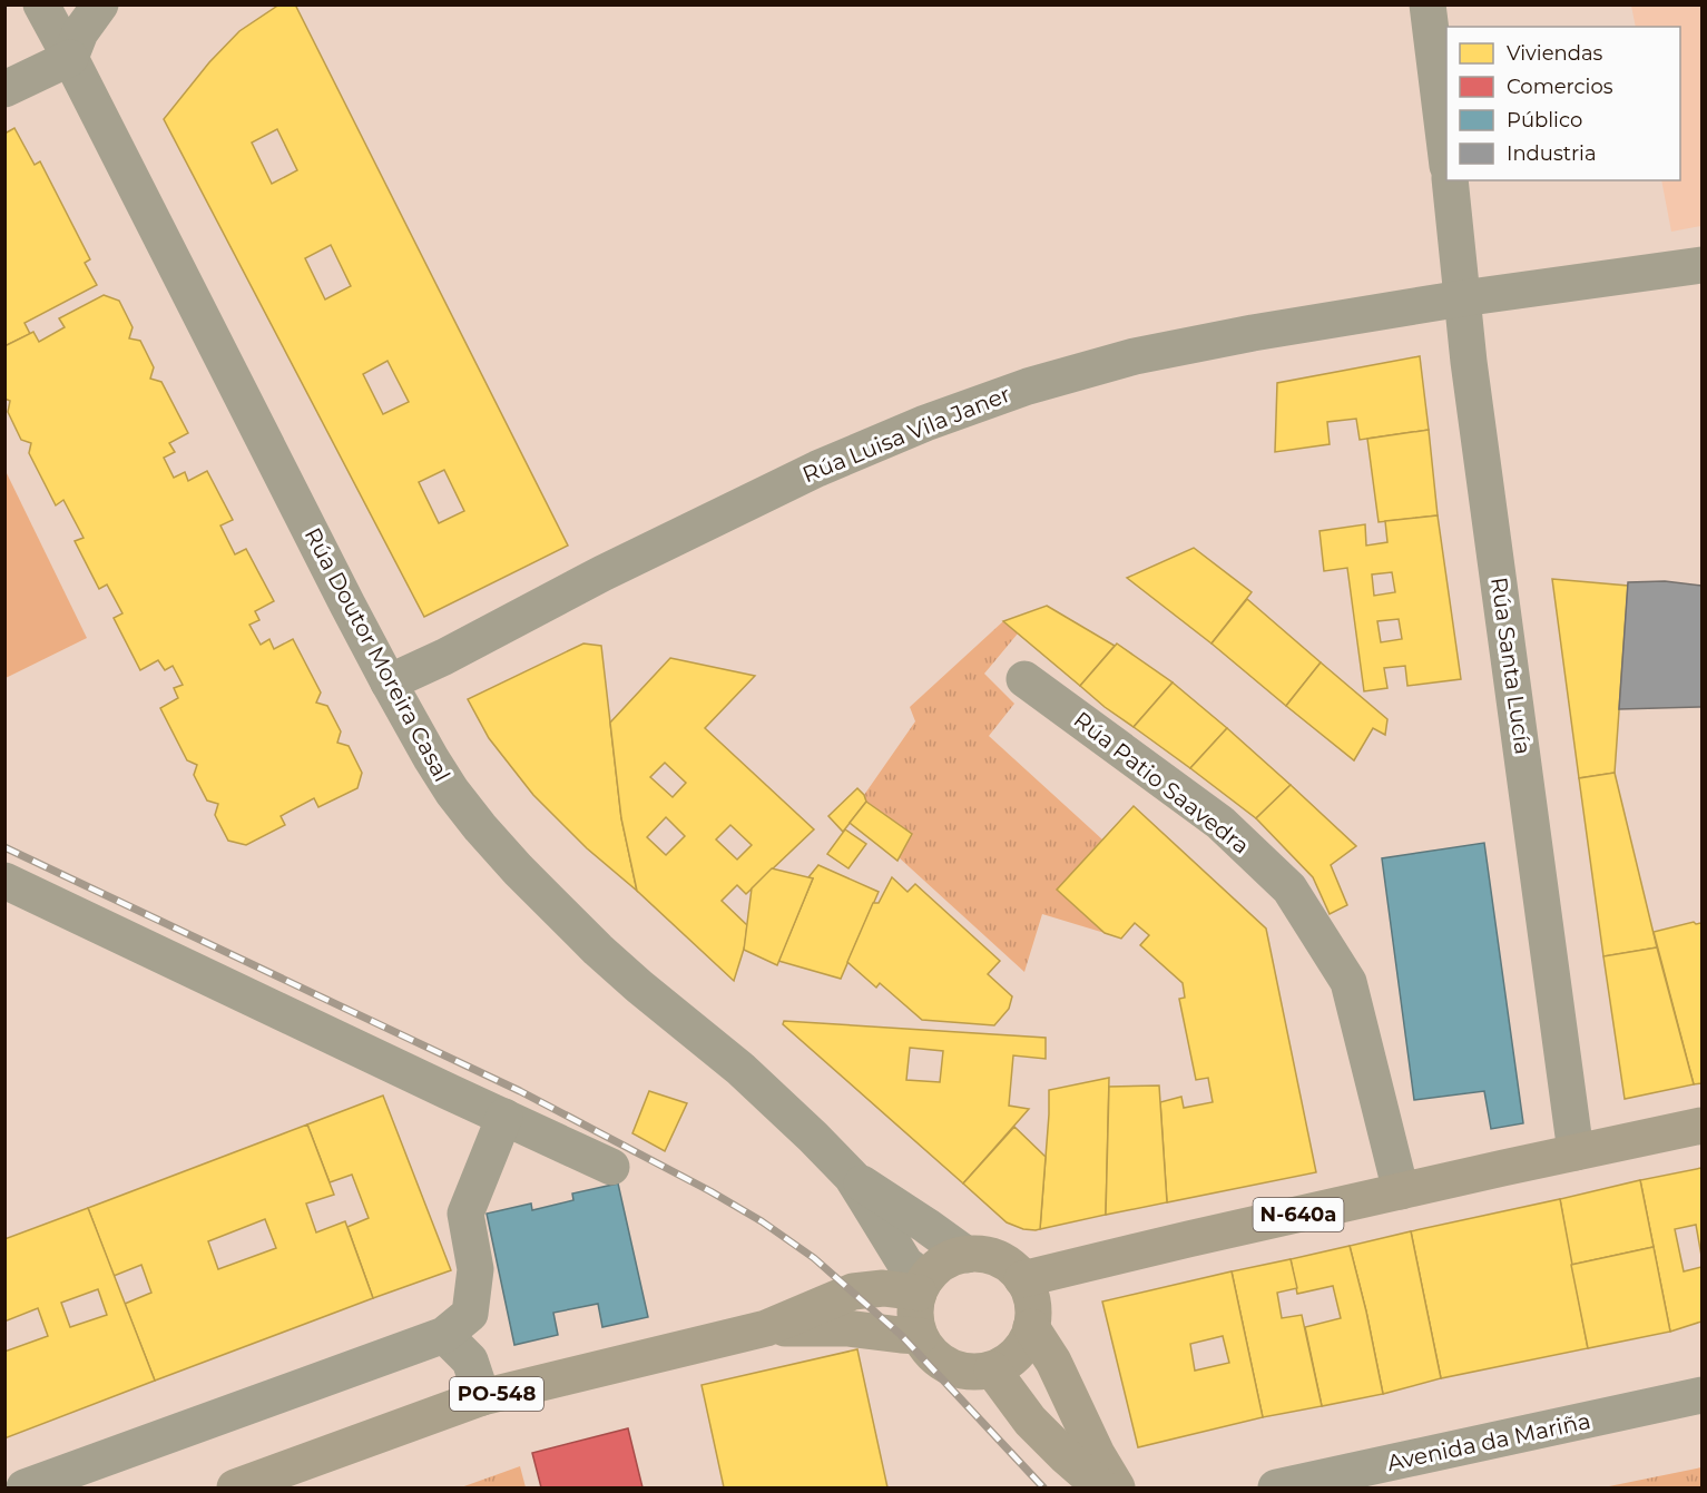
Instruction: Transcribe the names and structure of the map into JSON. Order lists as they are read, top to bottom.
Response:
{
  "streets": {
    "main road": ["N-640a", "PO-548"],
    "street": [
      "Rúa Luisa Vila Janer",
      "Rúa Doutor Moreira Casal",
      "Rúa Santa Lucía",
      "Rúa Patio Saavedra",
      "Avenida da Mariña"
    ]
  },
  "crossings": [
    ["Rúa Luisa Vila Janer", "Rúa Doutor Moreira Casal"],
    ["Rúa Luisa Vila Janer", "Rúa Santa Lucía"],
    ["Rúa Doutor Moreira Casal", "N-640a"],
    ["Rúa Doutor Moreira Casal", "PO-548"],
    ["Rúa Santa Lucía", "N-640a"],
    ["Rúa Patio Saavedra", "N-640a"],
    ["N-640a", "PO-548"]
  ],
  "legend": [
    "Viviendas",
    "Comercios",
    "Público",
    "Industria"
  ]
}
